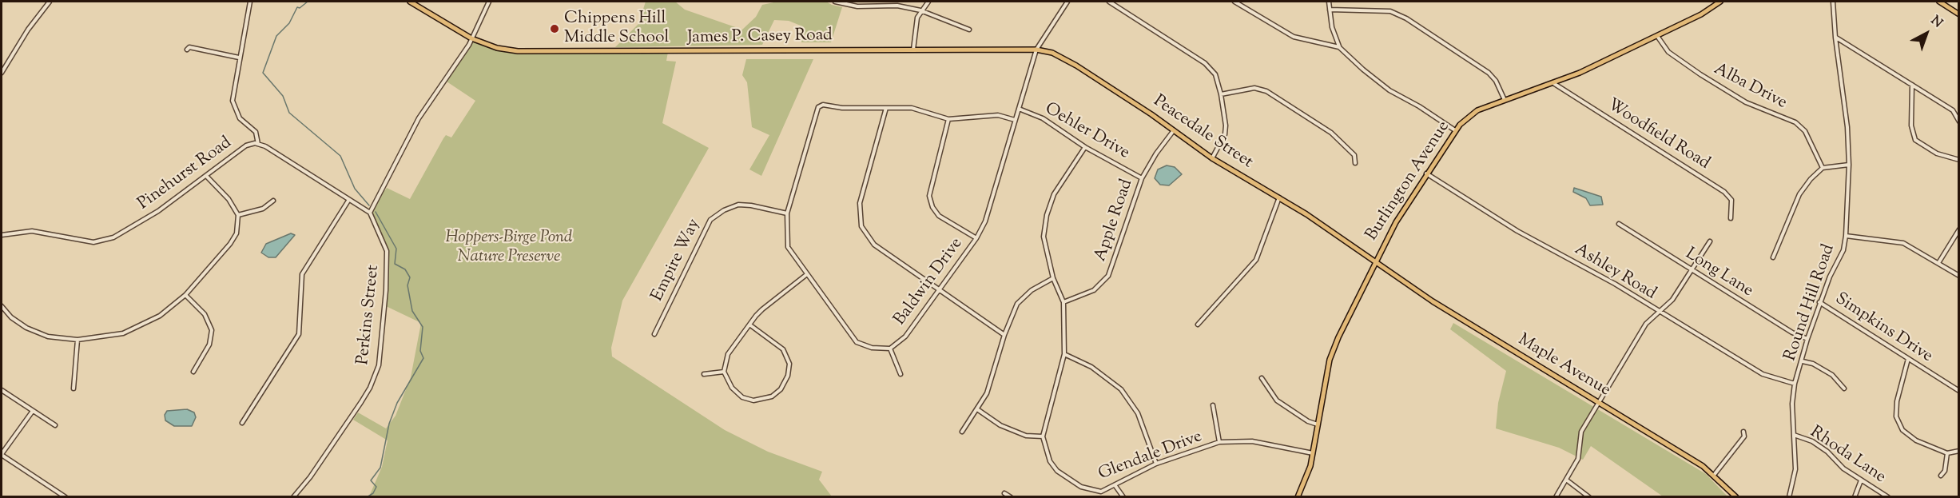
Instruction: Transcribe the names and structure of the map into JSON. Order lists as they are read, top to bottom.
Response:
{
  "streets": {
    "main road": [
      "James P. Casey Road",
      "Peacedale Street",
      "Burlington Avenue",
      "Maple Avenue"
    ],
    "street": [
      "Alba Drive",
      "Oehler Drive",
      "Woodfield Road",
      "Pinehurst Road",
      "Apple Road",
      "Empire Way",
      "Ashley Road",
      "Long Lane",
      "Baldwin Drive",
      "Round Hill Road",
      "Perkins Street",
      "Simpkins Drive",
      "Rhoda Lane",
      "Glendale Drive"
    ]
  },
  "crossings": [
    ["James P. Casey Road", "Peacedale Street"],
    ["James P. Casey Road", "Baldwin Drive"],
    ["Alba Drive", "Burlington Avenue"],
    ["Oehler Drive", "Apple Road"],
    ["Oehler Drive", "Baldwin Drive"],
    ["Peacedale Street", "Burlington Avenue"],
    ["Peacedale Street", "Apple Road"],
    ["Peacedale Street", "Baldwin Drive"],
    ["Peacedale Street", "Maple Avenue"],
    ["Woodfield Road", "Burlington Avenue"],
    ["Pinehurst Road", "Perkins Street"],
    ["Burlington Avenue", "Ashley Road"],
    ["Burlington Avenue", "Maple Avenue"],
    ["Burlington Avenue", "Glendale Drive"],
    ["Empire Way", "Baldwin Drive"],
    ["Ashley Road", "Round Hill Road"],
    ["Long Lane", "Round Hill Road"],
    ["Round Hill Road", "Simpkins Drive"],
    ["Round Hill Road", "Rhoda Lane"]
  ],
  "parks": ["Hoppers-Birge Pond Nature Preserve"],
  "places": ["Chippens Hill Middle School"],
  "north": "top right"
}
